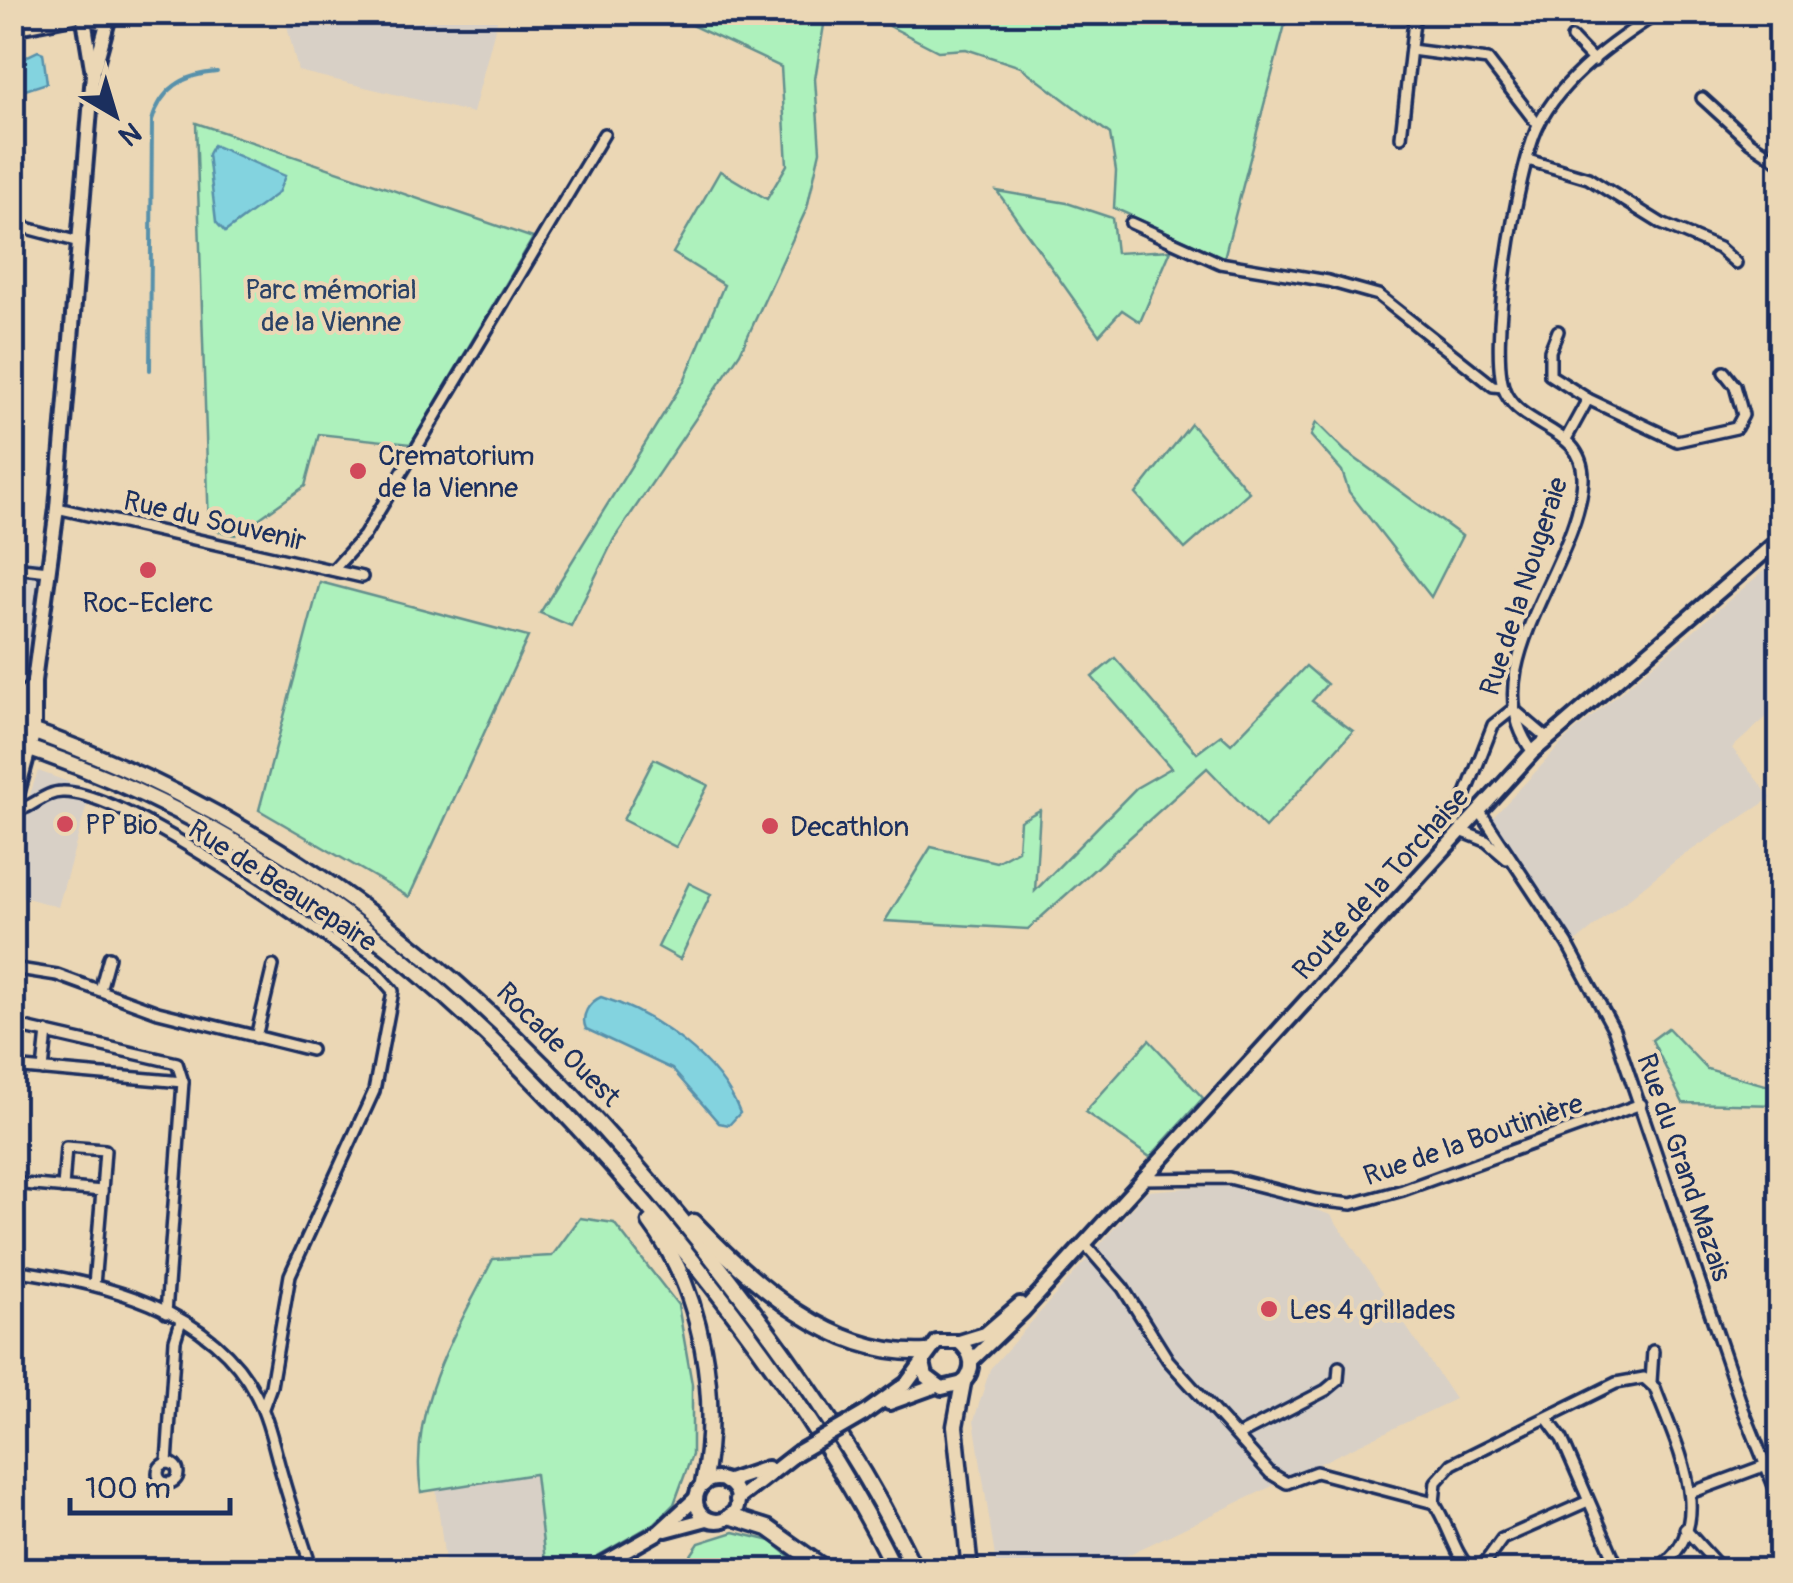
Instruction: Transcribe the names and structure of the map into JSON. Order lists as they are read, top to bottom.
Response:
{
  "streets": {
    "main road": ["Route de la Torchaise", "Rocade Ouest"],
    "street": [
      "Rue du Souvenir",
      "Rue de la Nougeraie",
      "Rue de Beaurepaire",
      "Rue de la Boutinière",
      "Rue du Grand Mazais"
    ]
  },
  "crossings": [
    ["Rue de la Nougeraie", "Route de la Torchaise"],
    ["Rue de la Nougeraie", "Rue du Grand Mazais"],
    ["Route de la Torchaise", "Rue de la Boutinière"],
    ["Route de la Torchaise", "Rue du Grand Mazais"],
    ["Rue de la Boutinière", "Rue du Grand Mazais"]
  ],
  "parks": ["Parc mémorial de la Vienne"],
  "places": [
    "Crematorium de la Vienne",
    "Roc-Eclerc",
    "PP Bio",
    "Decathlon",
    "Les 4 grillades"
  ],
  "scale_bar": "100 m",
  "north": "bottom right"
}
